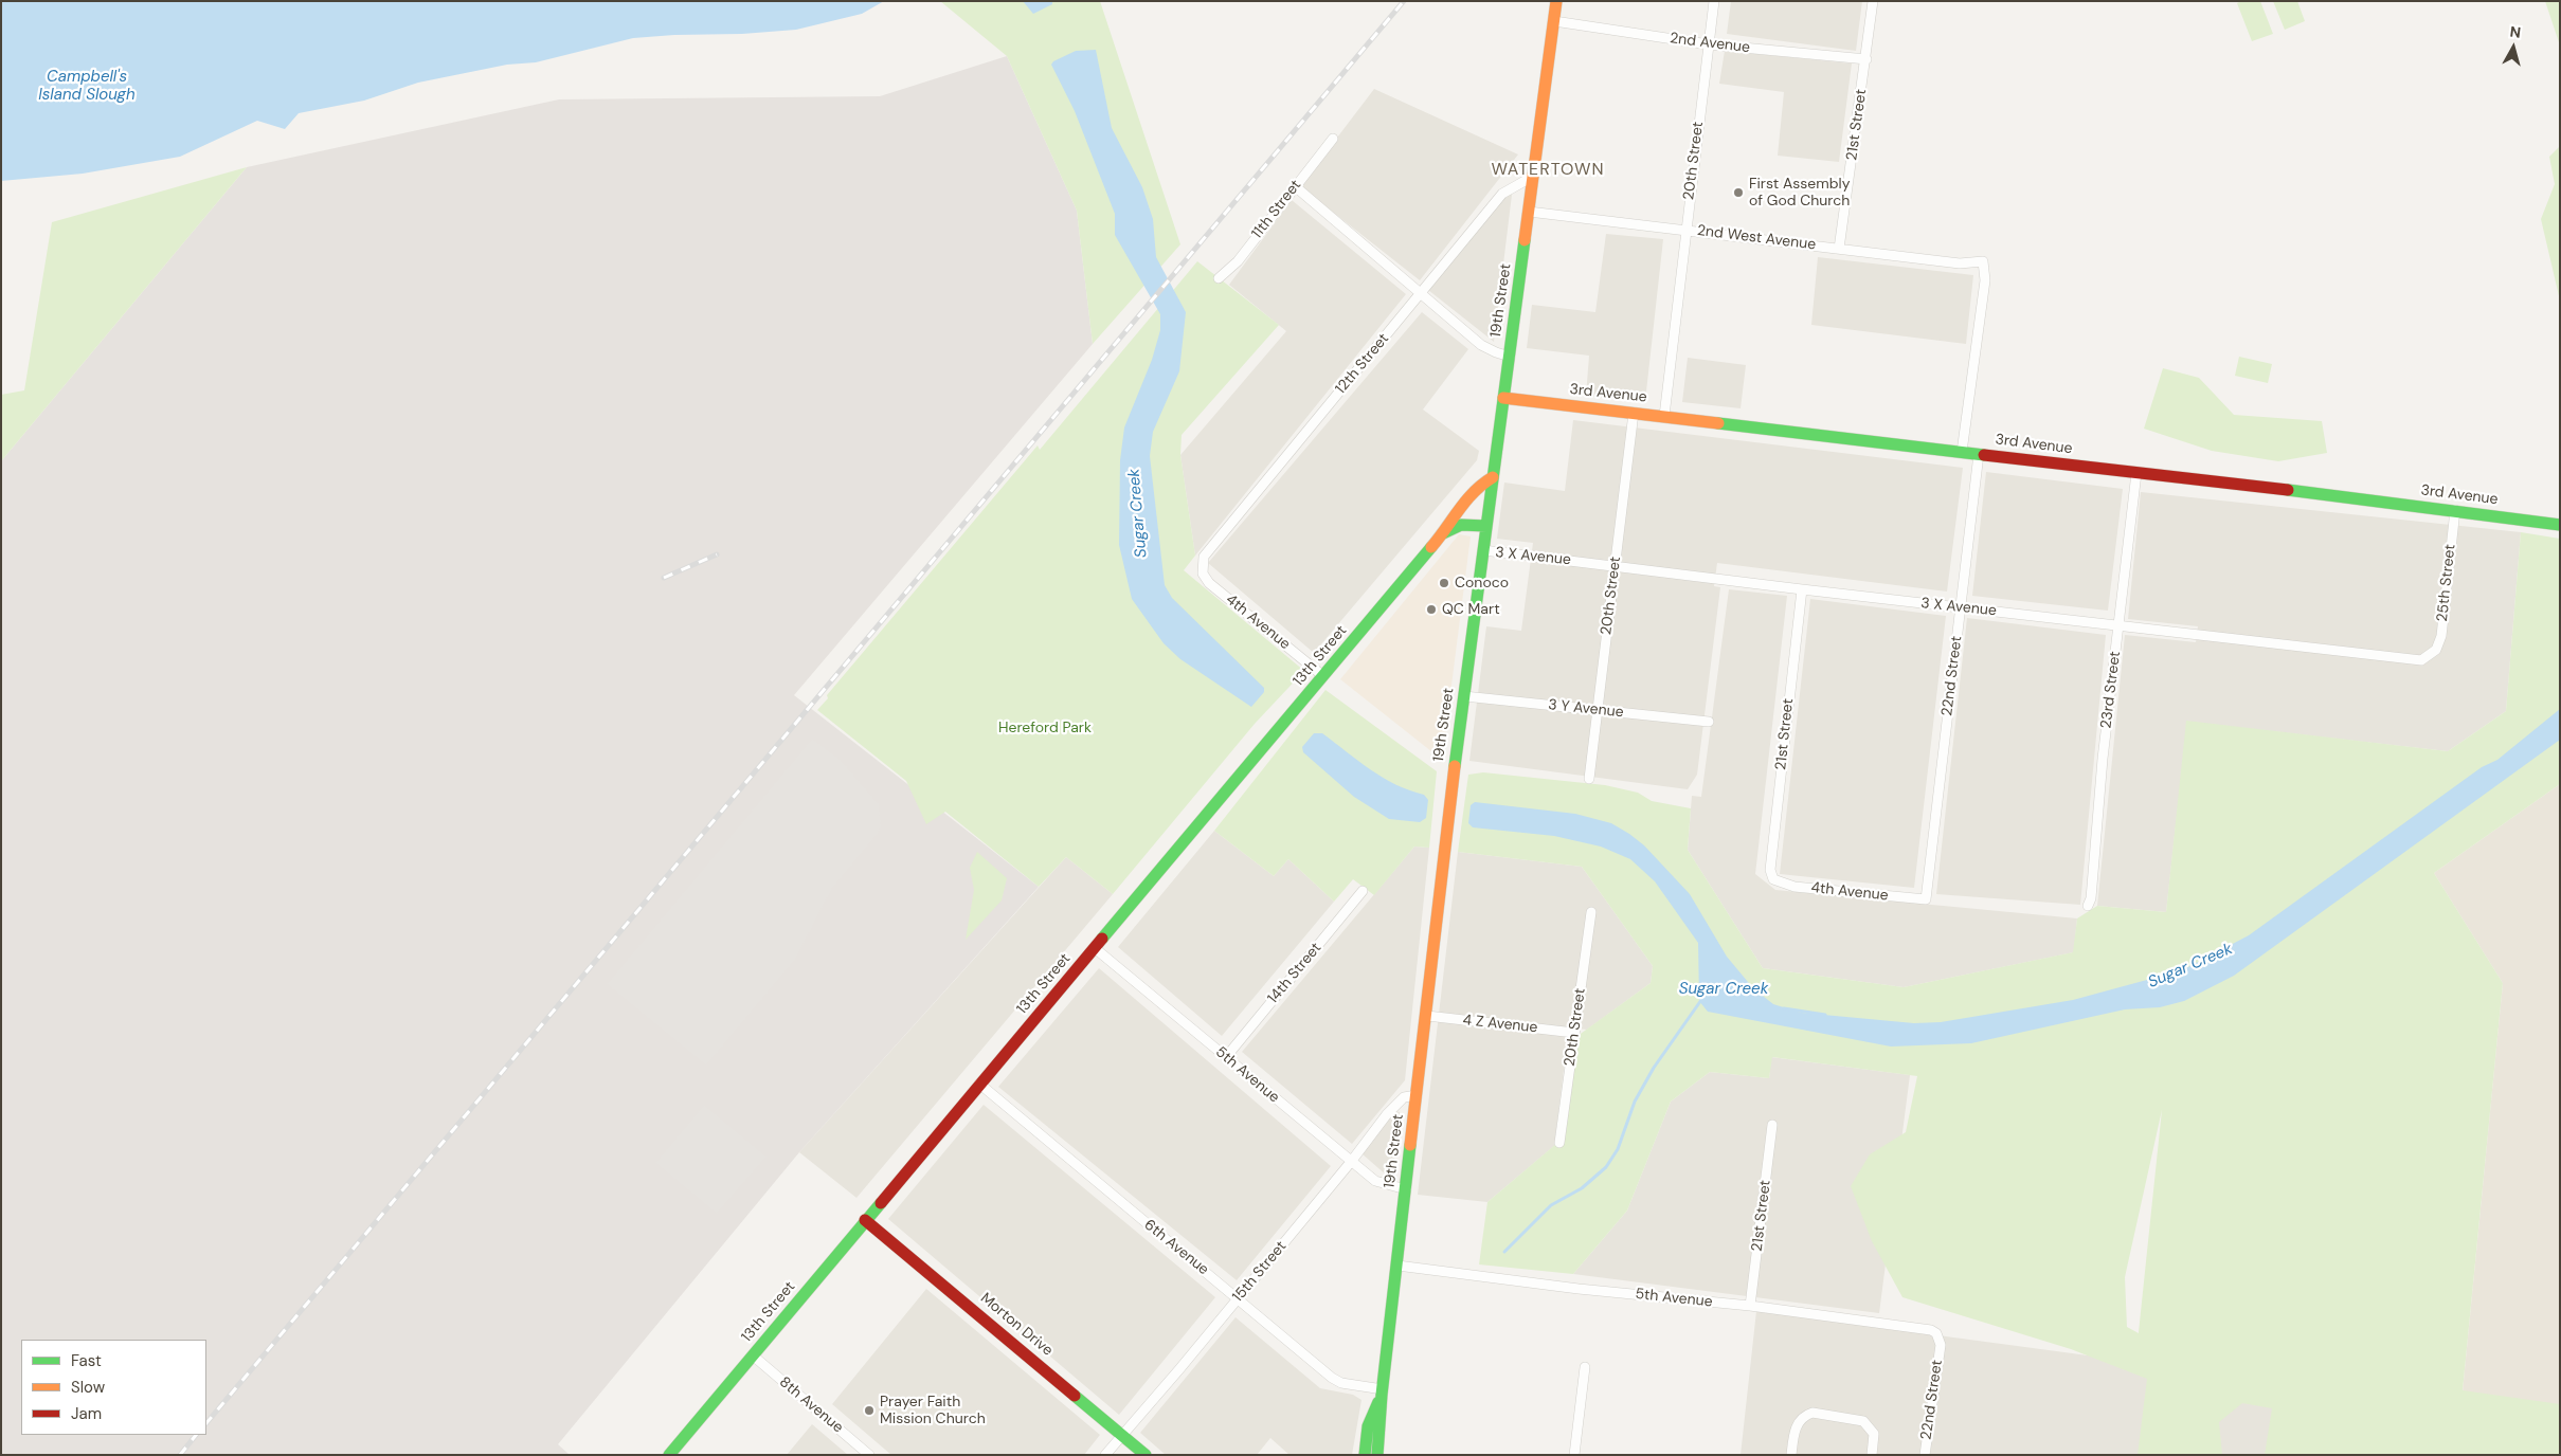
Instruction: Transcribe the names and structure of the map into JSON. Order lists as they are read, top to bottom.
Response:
{
  "streets": {
    "main road": [
      "19th Street",
      "3rd Avenue",
      "13th Street",
      "Morton Drive"
    ],
    "street": [
      "2nd Avenue",
      "21st Street",
      "20th Street",
      "11th Street",
      "2nd West Avenue",
      "12th Street",
      "3 X Avenue",
      "25th Street",
      "4th Avenue",
      "22nd Street",
      "23rd Street",
      "3 Y Avenue",
      "14th Street",
      "4 Z Avenue",
      "5th Avenue",
      "6th Avenue",
      "15th Street",
      "8th Avenue"
    ]
  },
  "crossings": [
    ["2nd Avenue", "21st Street"],
    ["2nd Avenue", "20th Street"],
    ["2nd Avenue", "19th Street"],
    ["21st Street", "2nd West Avenue"],
    ["21st Street", "3 X Avenue"],
    ["21st Street", "4th Avenue"],
    ["21st Street", "5th Avenue"],
    ["20th Street", "2nd West Avenue"],
    ["20th Street", "3rd Avenue"],
    ["20th Street", "3 X Avenue"],
    ["20th Street", "3 Y Avenue"],
    ["20th Street", "4 Z Avenue"],
    ["2nd West Avenue", "19th Street"],
    ["2nd West Avenue", "3rd Avenue"],
    ["19th Street", "12th Street"],
    ["19th Street", "3rd Avenue"],
    ["19th Street", "3 X Avenue"],
    ["19th Street", "13th Street"],
    ["19th Street", "3 Y Avenue"],
    ["19th Street", "4 Z Avenue"],
    ["19th Street", "5th Avenue"],
    ["19th Street", "6th Avenue"],
    ["19th Street", "15th Street"],
    ["12th Street", "4th Avenue"],
    ["3rd Avenue", "25th Street"],
    ["3rd Avenue", "22nd Street"],
    ["3rd Avenue", "23rd Street"],
    ["3 X Avenue", "25th Street"],
    ["3 X Avenue", "22nd Street"],
    ["3 X Avenue", "23rd Street"],
    ["4th Avenue", "13th Street"],
    ["4th Avenue", "22nd Street"],
    ["13th Street", "5th Avenue"],
    ["13th Street", "6th Avenue"],
    ["13th Street", "Morton Drive"],
    ["13th Street", "8th Avenue"],
    ["22nd Street", "5th Avenue"],
    ["14th Street", "5th Avenue"],
    ["5th Avenue", "15th Street"],
    ["6th Avenue", "15th Street"],
    ["15th Street", "Morton Drive"]
  ],
  "districts": ["WATERTOWN"],
  "water": ["Campbell's Island Slough", "Sugar Creek"],
  "parks": ["Hereford Park"],
  "places": [
    "First Assembly of God Church",
    "Conoco",
    "QC Mart",
    "Prayer Faith Mission Church"
  ],
  "legend": ["Fast", "Slow", "Jam"],
  "north": "top"
}
